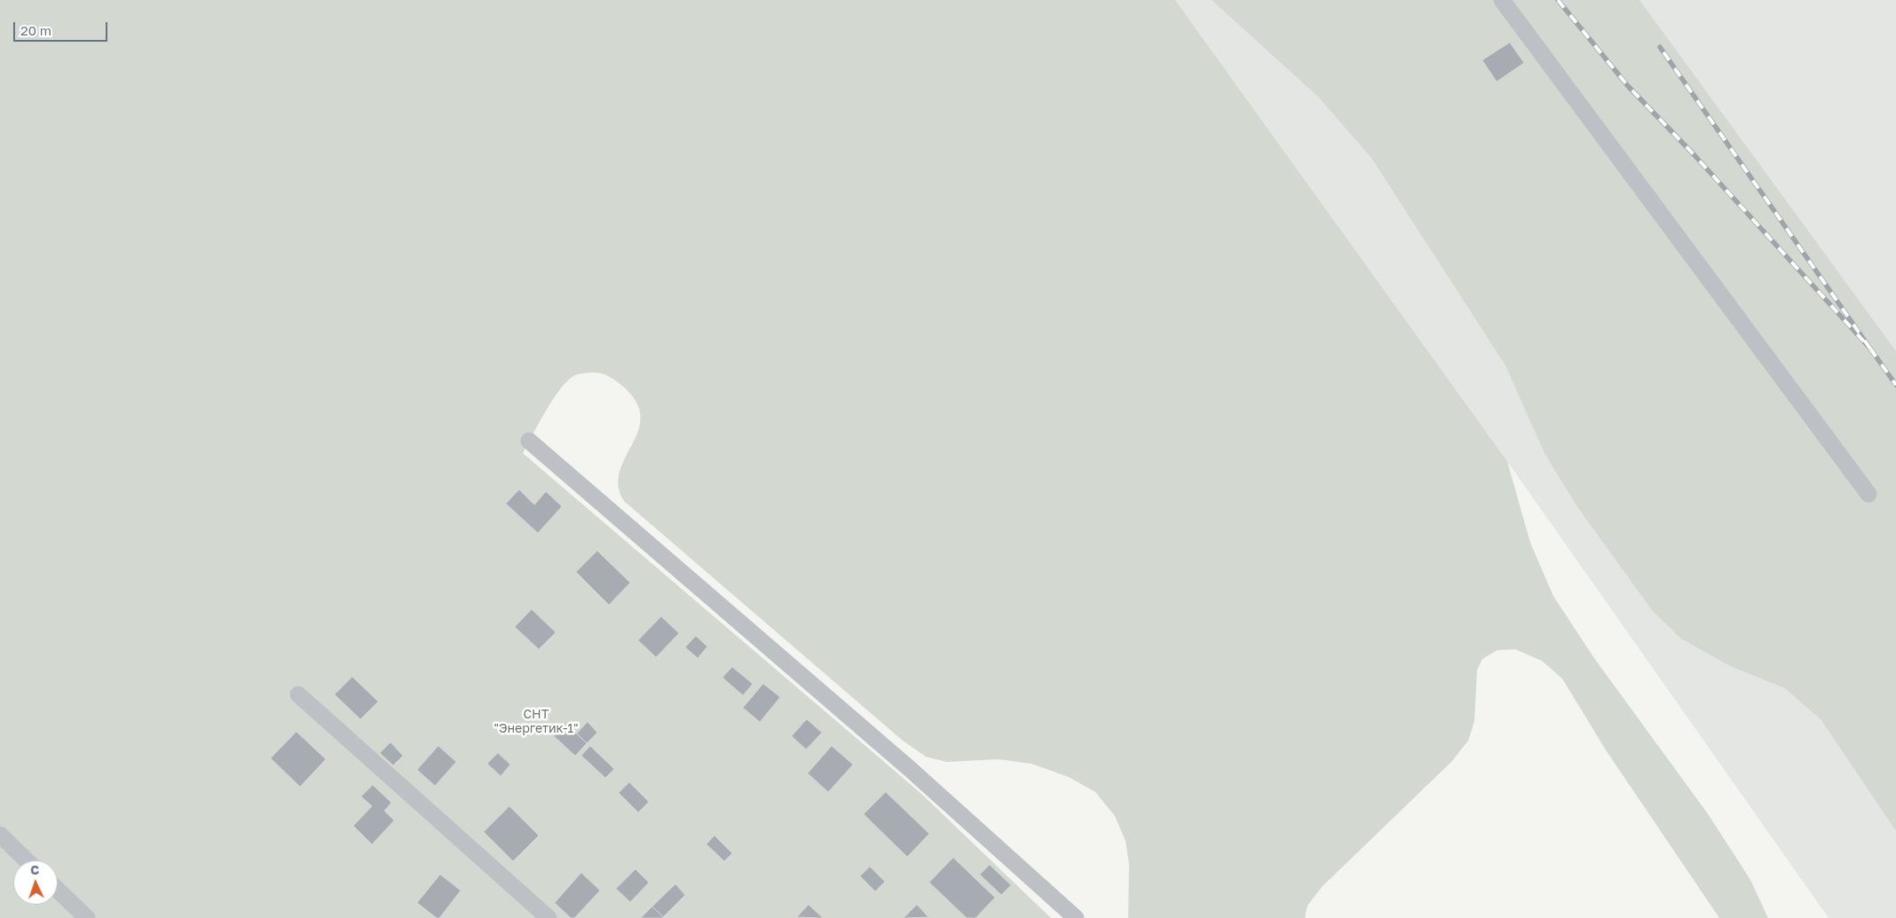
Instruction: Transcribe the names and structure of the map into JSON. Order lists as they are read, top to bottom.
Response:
{
  "parks": ["СНТ \"Энергетик-1\""],
  "scale_bar": "20 m",
  "north": "top"
}
